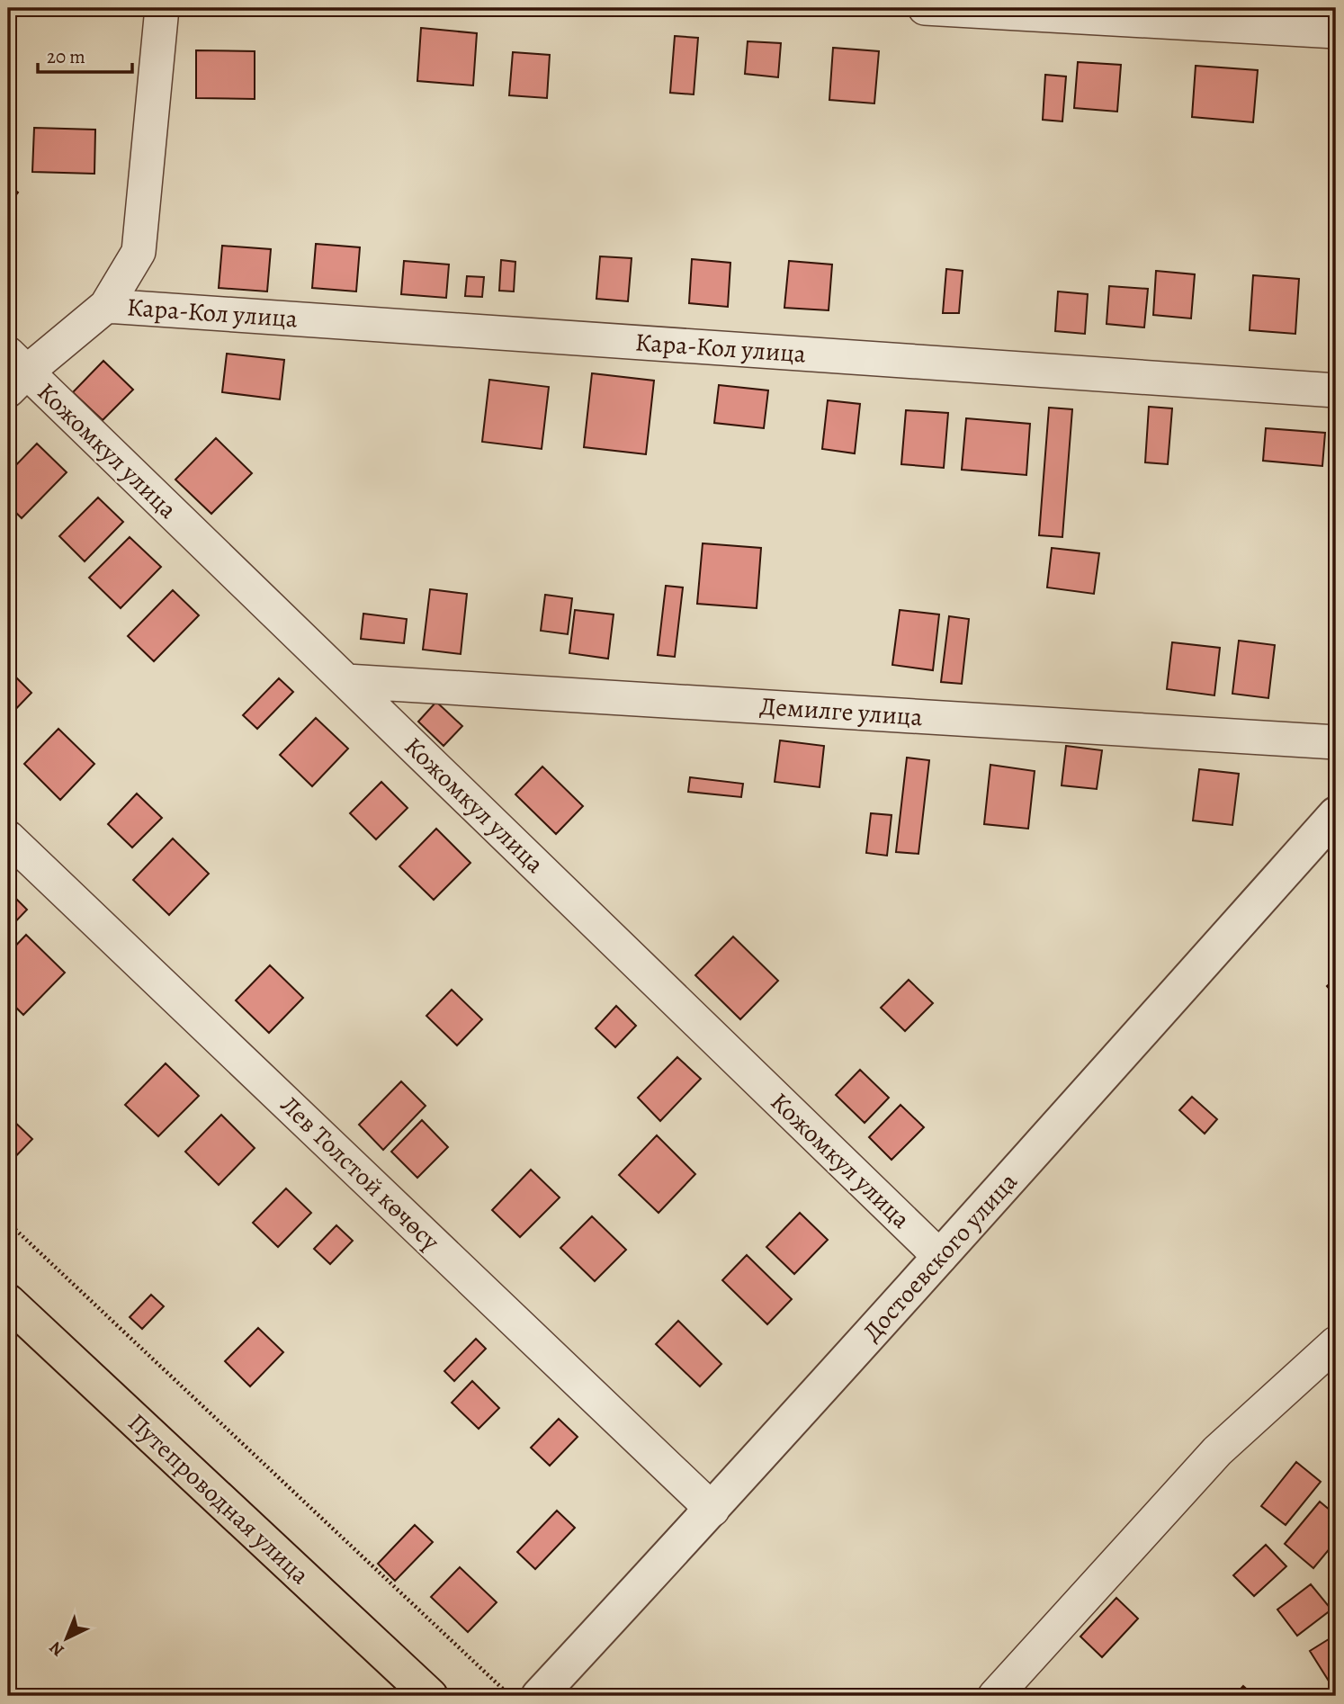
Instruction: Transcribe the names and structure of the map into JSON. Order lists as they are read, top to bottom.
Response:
{
  "streets": {
    "main road": ["Путепроводная улица"],
    "street": [
      "Кара-Кол улица",
      "Кожомкул улица",
      "Демилге улица",
      "Лев Толстой көчөсү",
      "Достоевского улица"
    ]
  },
  "crossings": [
    ["Кожомкул улица", "Демилге улица"],
    ["Кожомкул улица", "Достоевского улица"],
    ["Лев Толстой көчөсү", "Достоевского улица"]
  ],
  "scale_bar": "20 m",
  "north": "bottom left"
}
